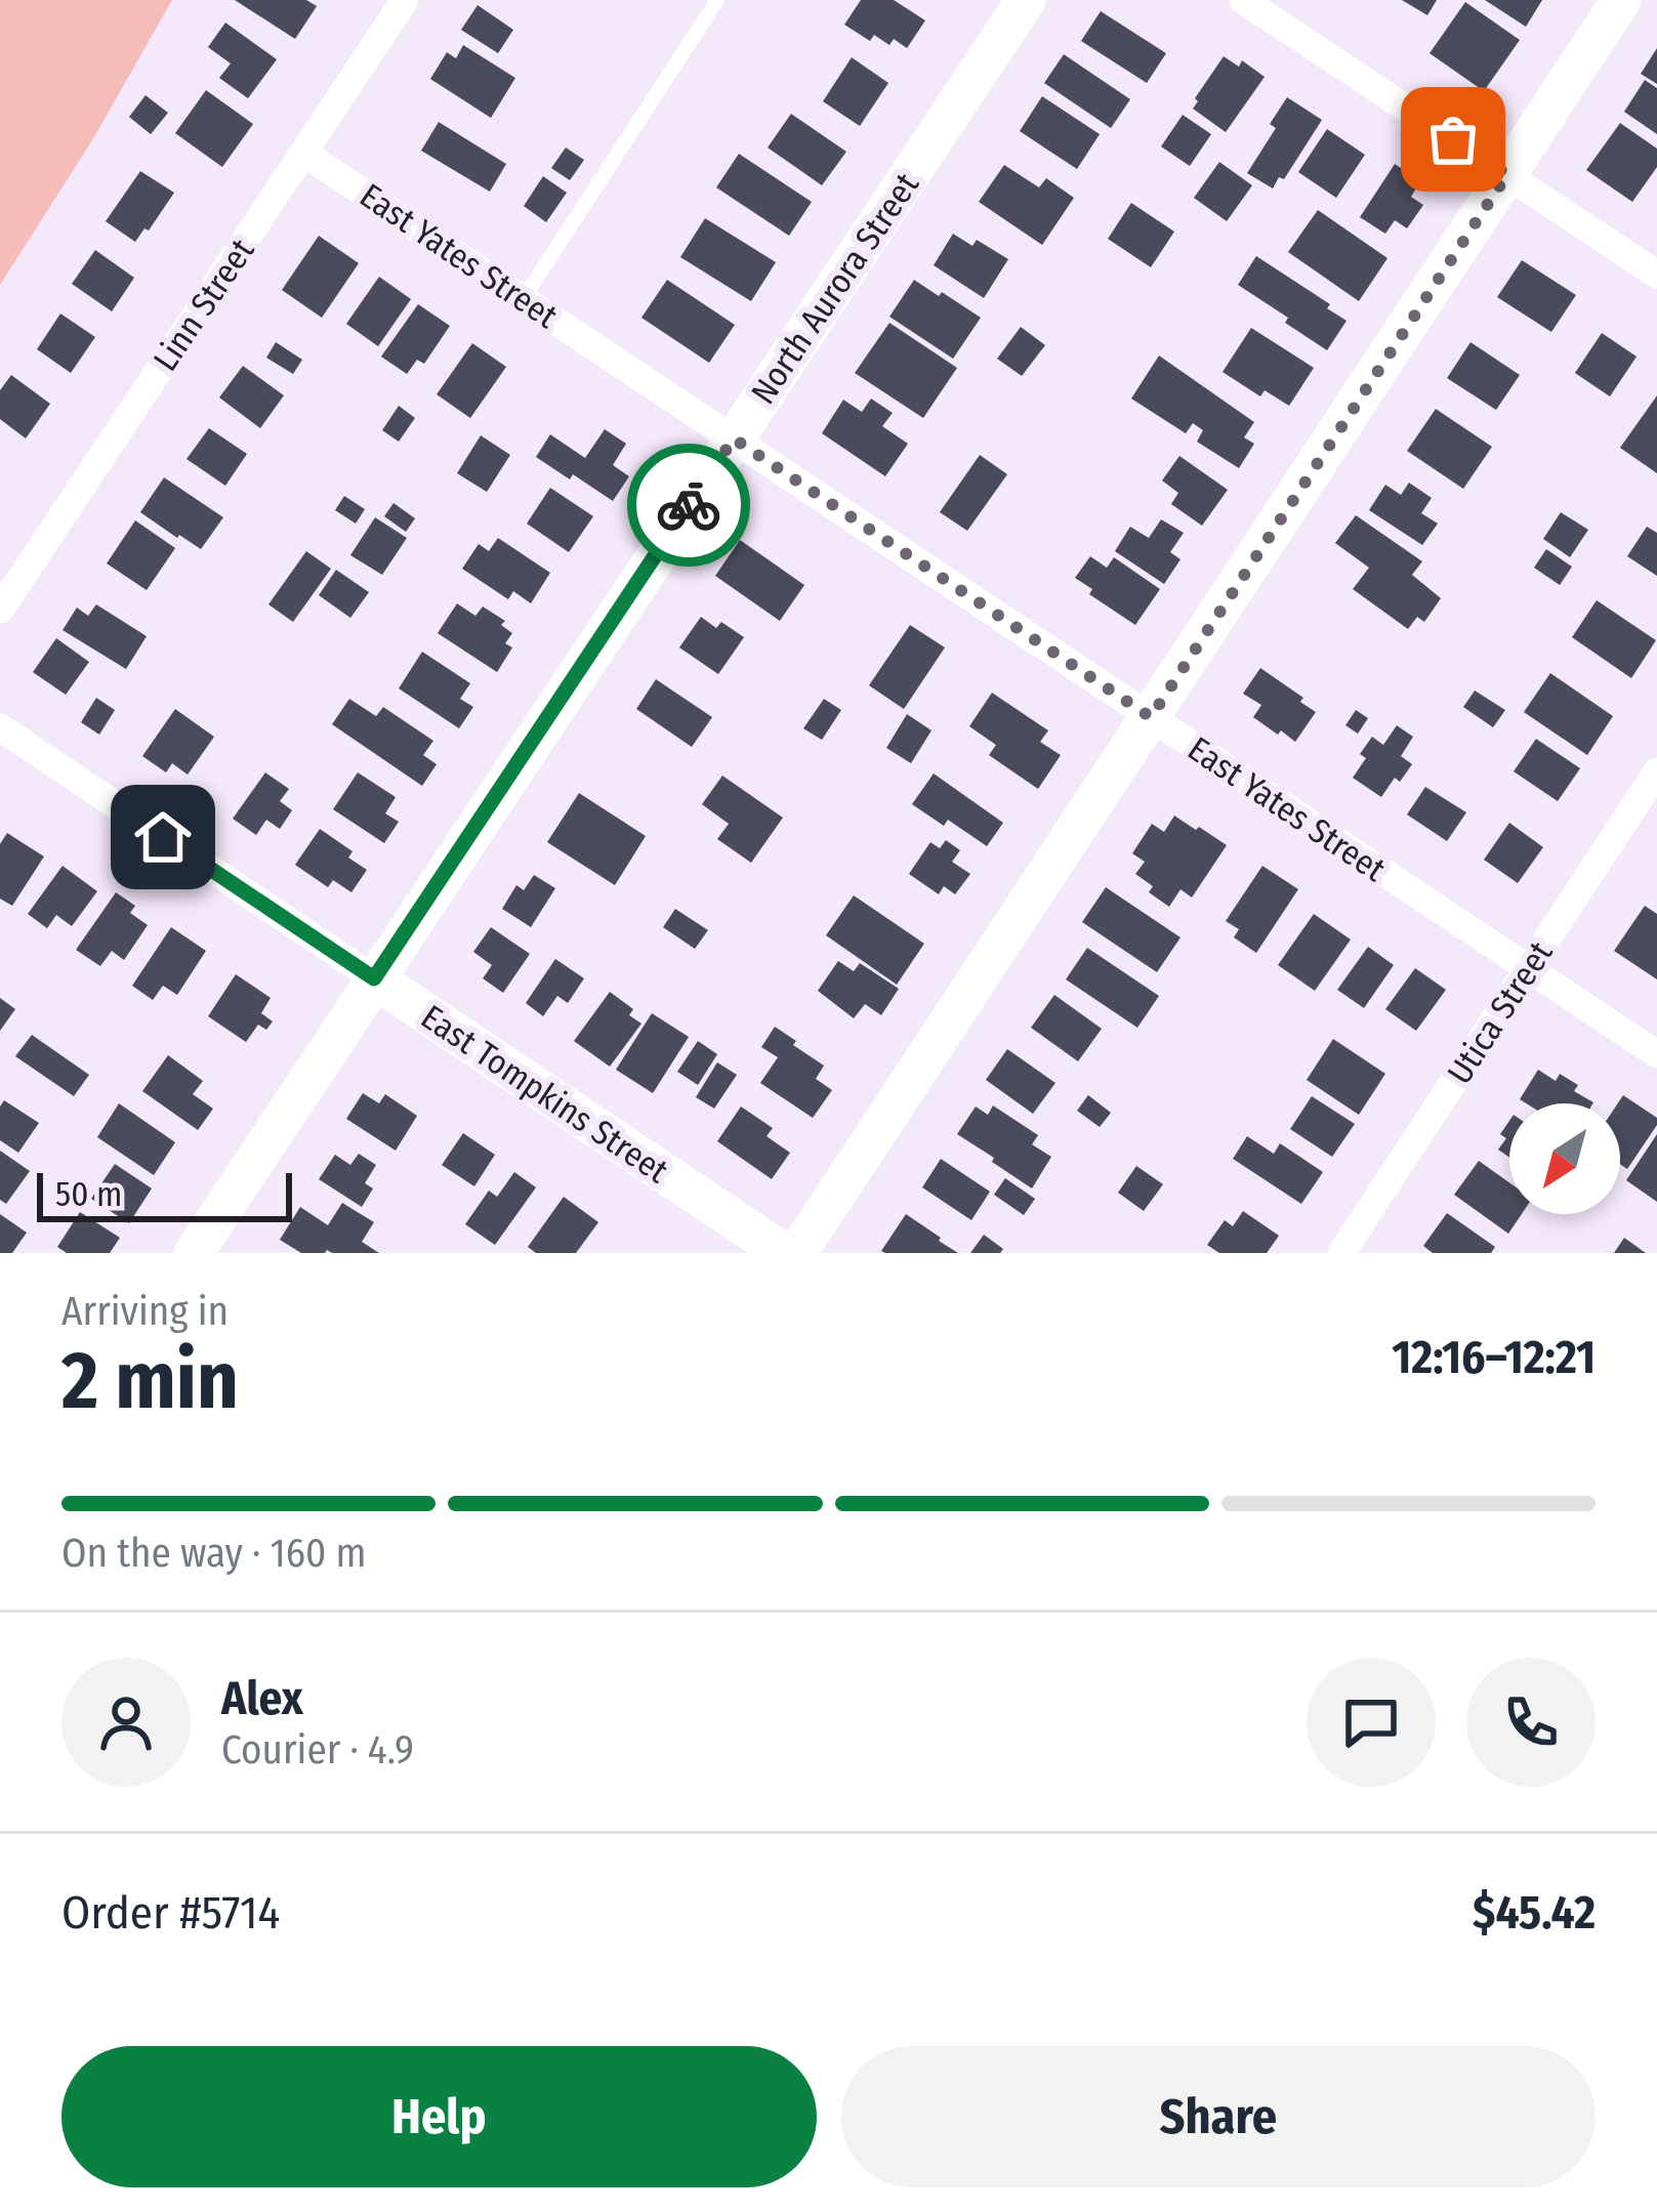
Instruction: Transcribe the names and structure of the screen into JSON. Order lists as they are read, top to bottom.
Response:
{
  "streets": {
    "street": [
      "East Yates Street",
      "North Aurora Street",
      "Linn Street",
      "Utica Street",
      "East Tompkins Street"
    ]
  },
  "crossings": [
    ["East Yates Street", "North Aurora Street"],
    ["East Yates Street", "Linn Street"],
    ["East Yates Street", "Utica Street"],
    ["North Aurora Street", "East Tompkins Street"]
  ],
  "scale_bar": "50 m",
  "north": "bottom left",
  "page": {
    "scale": "50 m",
    "heading": ["2 min", "Arriving in", "12:16–12:21"],
    "panel": [
      "Alex",
      "Courier · 4.9",
      "Order #5714",
      "$45.42"
    ],
    "bar": "On the way · 160 m",
    "buttons": ["Help", "Share"]
  }
}
